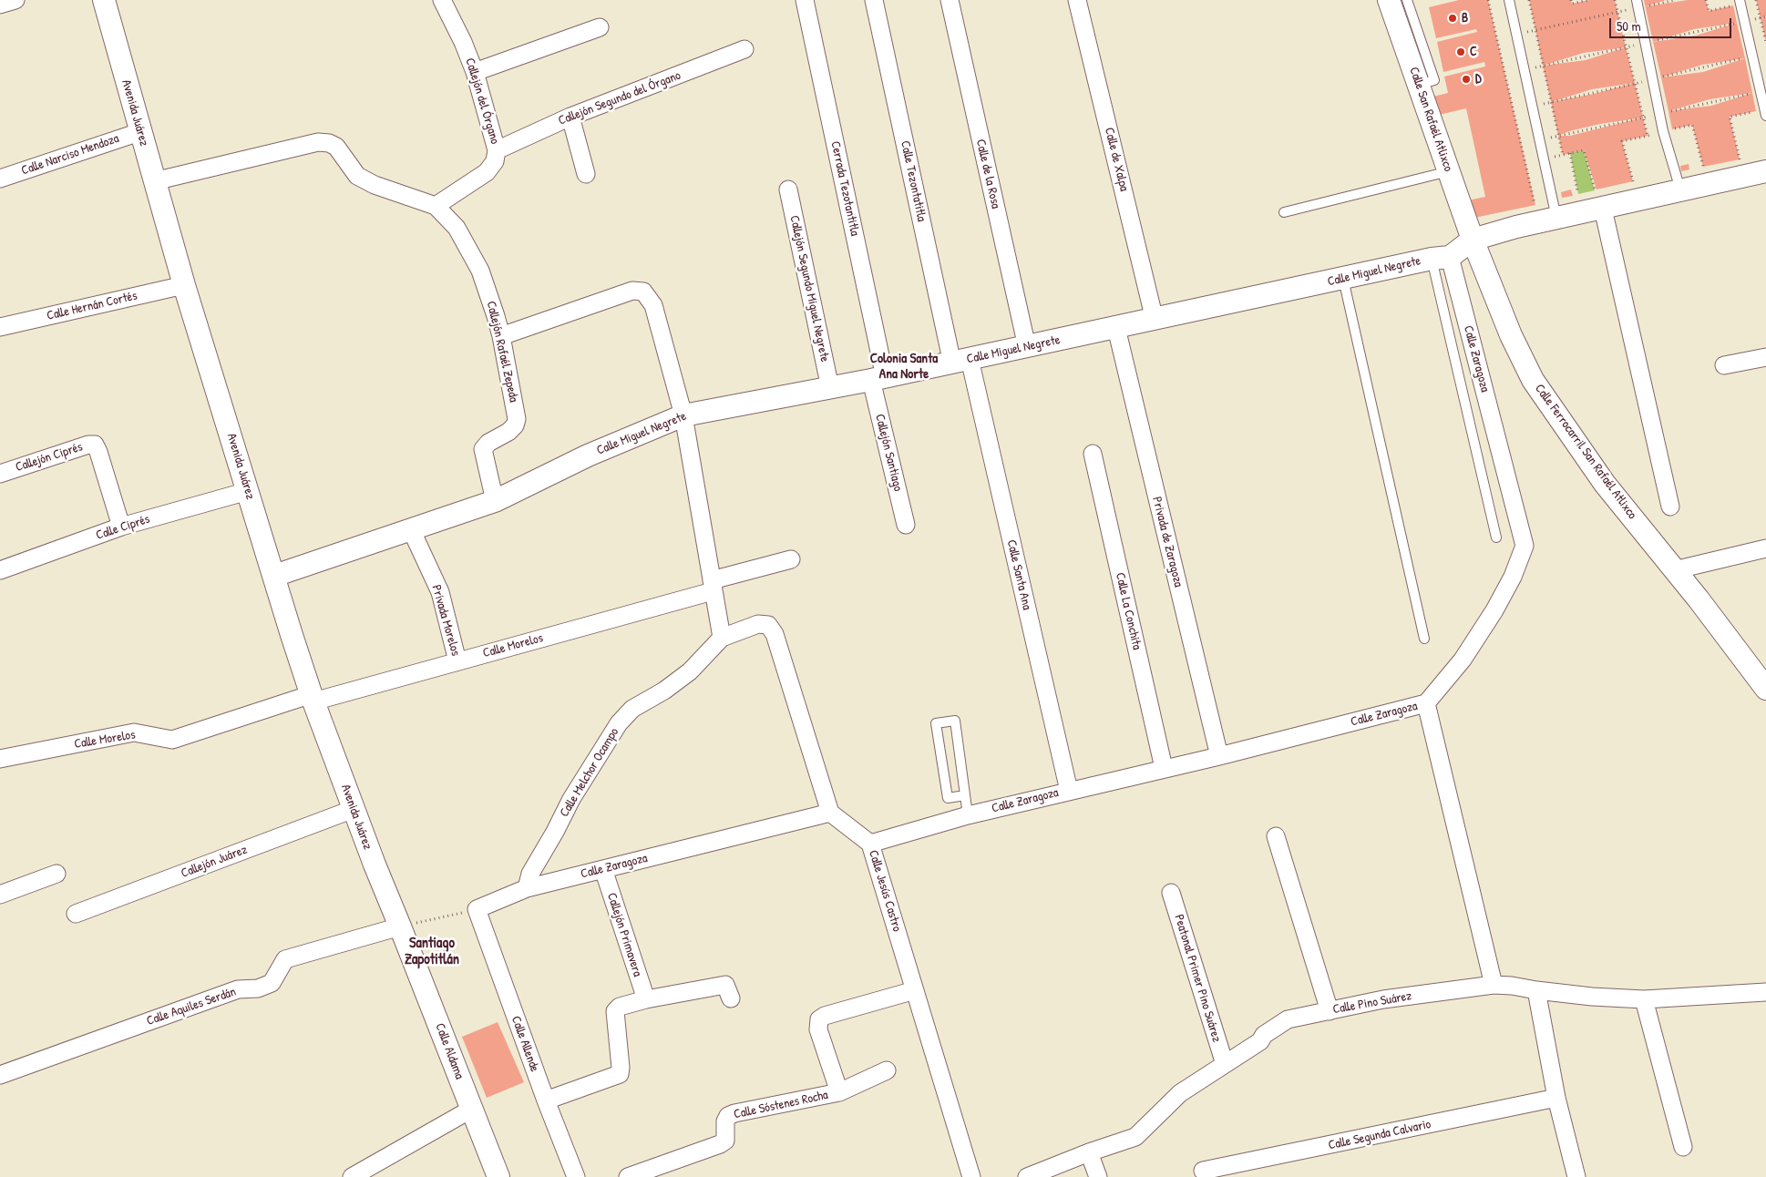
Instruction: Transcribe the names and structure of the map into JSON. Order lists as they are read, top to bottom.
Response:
{
  "streets": {
    "street": [
      "Callejón Segundo del Órgano",
      "Callejón del Órgano",
      "Avenida Juárez",
      "Calle San Rafaél Atlixco",
      "Calle Narciso Mendoza",
      "Calle de Xalpa",
      "Calle de la Rosa",
      "Calle Tezontatitla",
      "Cerrada Tezotantitla",
      "Calle Miguel Negrete",
      "Callejón Segundo Miguel Negrete",
      "Calle Hernán Cortés",
      "Callejón Rafaél Zepeda",
      "Calle Zaragoza",
      "Calle Ferrocarril San Rafaél Atlixco",
      "Callejón Santiago",
      "Callejón Ciprés",
      "Calle Ciprés",
      "Privada de Zaragoza",
      "Calle Santa Ana",
      "Calle La Conchita",
      "Privada Morelos",
      "Calle Morelos",
      "Calle Melchor Ocampo",
      "Callejón Juárez",
      "Calle Jesús Castro",
      "Callejón Primavera",
      "Peatonal Primer Pino Suárez",
      "Calle Pino Suárez",
      "Calle Aquiles Serdán",
      "Calle Allende",
      "Calle Aldama",
      "Calle Sóstenes Rocha",
      "Calle Segunda Calvario"
    ]
  },
  "crossings": [
    ["Callejón Segundo del Órgano", "Callejón del Órgano"],
    ["Callejón del Órgano", "Callejón Rafaél Zepeda"],
    ["Avenida Juárez", "Calle Narciso Mendoza"],
    ["Avenida Juárez", "Calle Miguel Negrete"],
    ["Avenida Juárez", "Calle Hernán Cortés"],
    ["Avenida Juárez", "Callejón Rafaél Zepeda"],
    ["Avenida Juárez", "Calle Ciprés"],
    ["Avenida Juárez", "Calle Morelos"],
    ["Avenida Juárez", "Callejón Juárez"],
    ["Avenida Juárez", "Calle Aquiles Serdán"],
    ["Avenida Juárez", "Calle Aldama"],
    ["Calle San Rafaél Atlixco", "Calle Miguel Negrete"],
    ["Calle San Rafaél Atlixco", "Calle Ferrocarril San Rafaél Atlixco"],
    ["Calle de Xalpa", "Calle Miguel Negrete"],
    ["Calle de la Rosa", "Calle Miguel Negrete"],
    ["Calle Tezontatitla", "Calle Miguel Negrete"],
    ["Calle Tezontatitla", "Calle Santa Ana"],
    ["Cerrada Tezotantitla", "Calle Miguel Negrete"],
    ["Cerrada Tezotantitla", "Callejón Santiago"],
    ["Calle Miguel Negrete", "Callejón Segundo Miguel Negrete"],
    ["Calle Miguel Negrete", "Callejón Rafaél Zepeda"],
    ["Calle Miguel Negrete", "Calle Zaragoza"],
    ["Calle Miguel Negrete", "Calle Ferrocarril San Rafaél Atlixco"],
    ["Calle Miguel Negrete", "Callejón Santiago"],
    ["Calle Miguel Negrete", "Privada de Zaragoza"],
    ["Calle Miguel Negrete", "Calle Santa Ana"],
    ["Calle Miguel Negrete", "Privada Morelos"],
    ["Calle Zaragoza", "Privada de Zaragoza"],
    ["Calle Zaragoza", "Calle Santa Ana"],
    ["Calle Zaragoza", "Calle La Conchita"],
    ["Calle Zaragoza", "Calle Melchor Ocampo"],
    ["Calle Zaragoza", "Calle Jesús Castro"],
    ["Calle Zaragoza", "Callejón Primavera"],
    ["Calle Zaragoza", "Calle Allende"],
    ["Callejón Ciprés", "Calle Ciprés"],
    ["Privada Morelos", "Calle Morelos"],
    ["Calle Melchor Ocampo", "Calle Jesús Castro"],
    ["Calle Jesús Castro", "Calle Sóstenes Rocha"],
    ["Peatonal Primer Pino Suárez", "Calle Pino Suárez"],
    ["Calle Aquiles Serdán", "Calle Aldama"]
  ],
  "districts": ["Colonia Santa Ana Norte", "Santiago Zapotitlán"],
  "places": ["B", "C", "D"],
  "scale_bar": "50 m"
}
